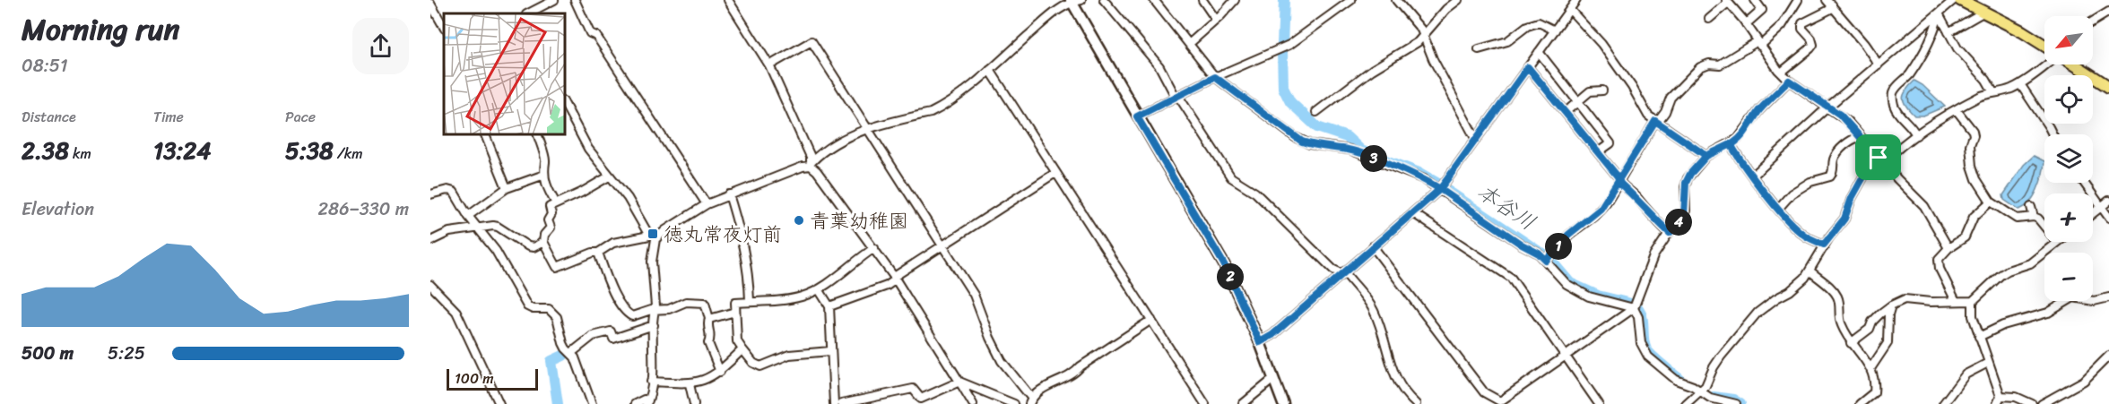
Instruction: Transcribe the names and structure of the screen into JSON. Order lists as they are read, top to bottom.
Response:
{
  "water": ["本谷川"],
  "places": {
    "other": ["青葉幼稚園"],
    "transit": ["徳丸常夜灯前"]
  },
  "scale_bar": "100 m",
  "north": "bottom left",
  "page": {
    "heading": ["Morning run", "08:51"],
    "map_buttons": ["+", "−"],
    "stats": [
      ["Distance", "2.38 km"],
      ["Time", "13:24"],
      ["Pace", "5:38 /km"]
    ],
    "pins": [
      "3",
      "4",
      "1",
      "2"
    ],
    "chart": ["Elevation", "286–330 m"],
    "list": [
      {
        "name": "500 m",
        "note": "5:25"
      }
    ],
    "scale": "100 m"
  }
}
